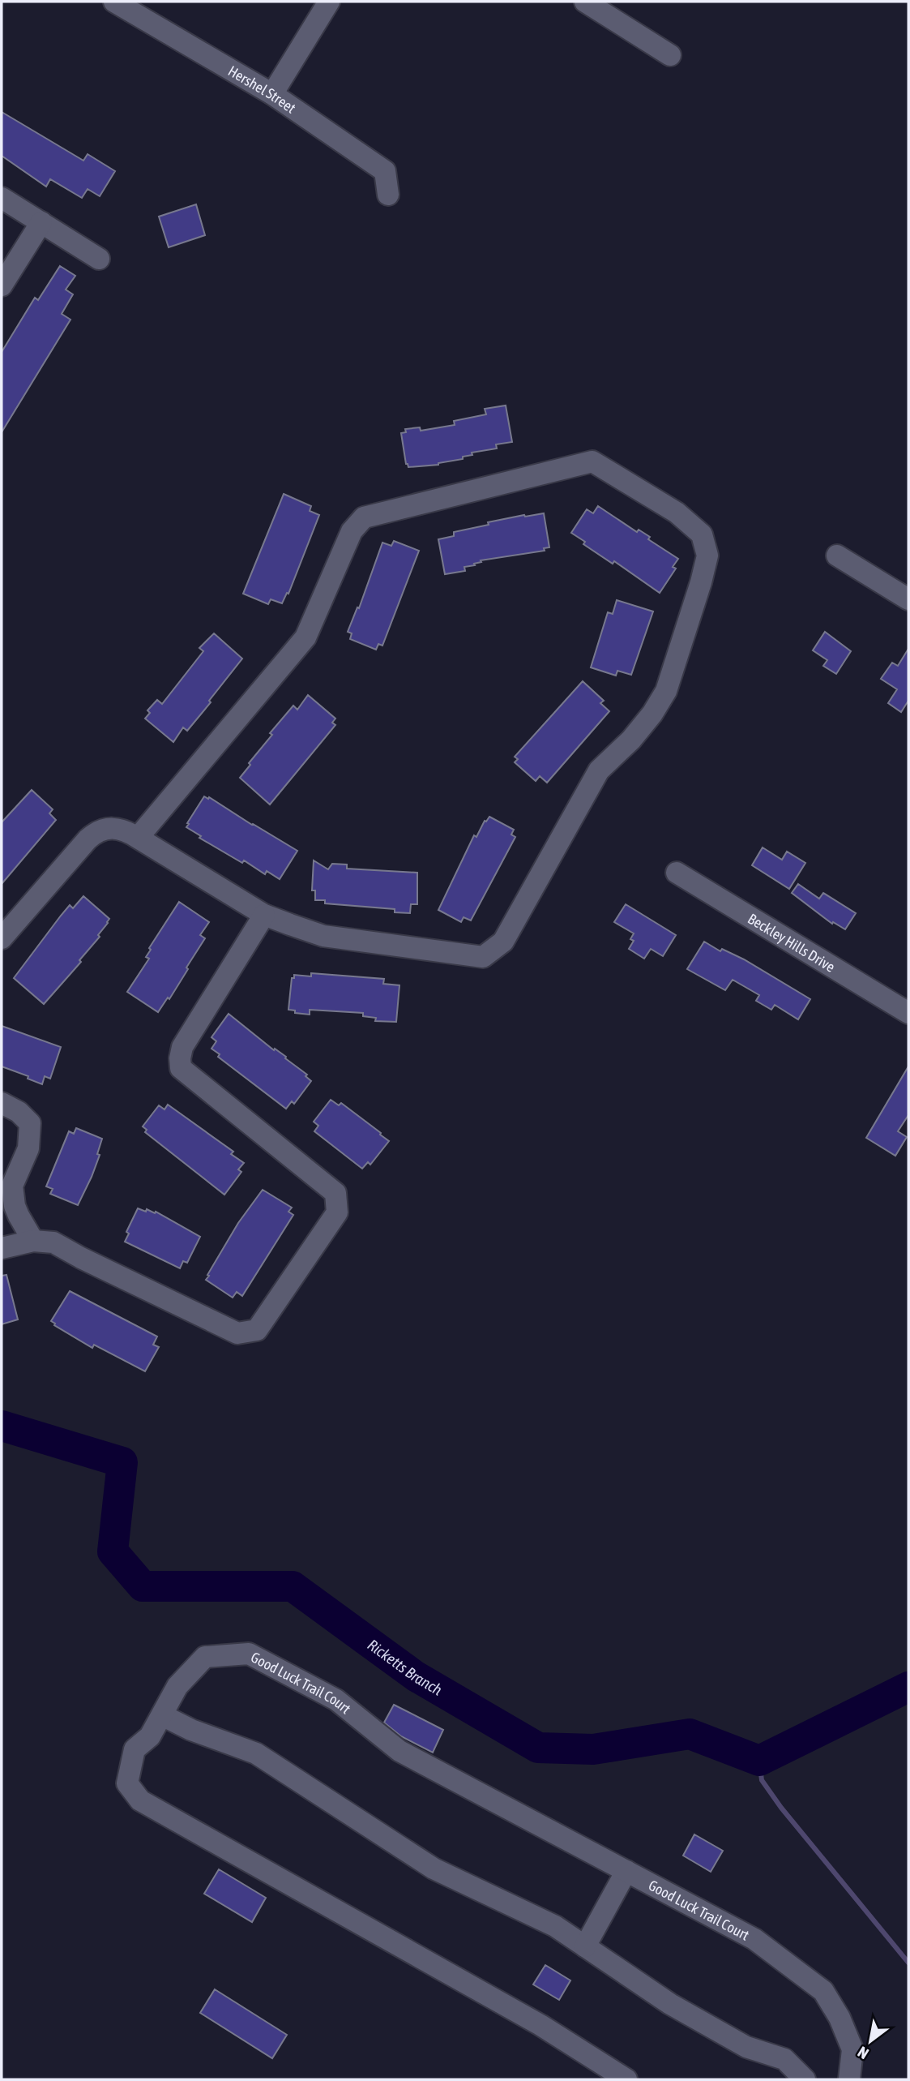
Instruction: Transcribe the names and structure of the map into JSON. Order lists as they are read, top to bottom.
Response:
{
  "streets": {
    "street": ["Hershel Street", "Beckley Hills Drive", "Good Luck Trail Court"]
  },
  "water": ["Ricketts Branch"],
  "north": "bottom left"
}
